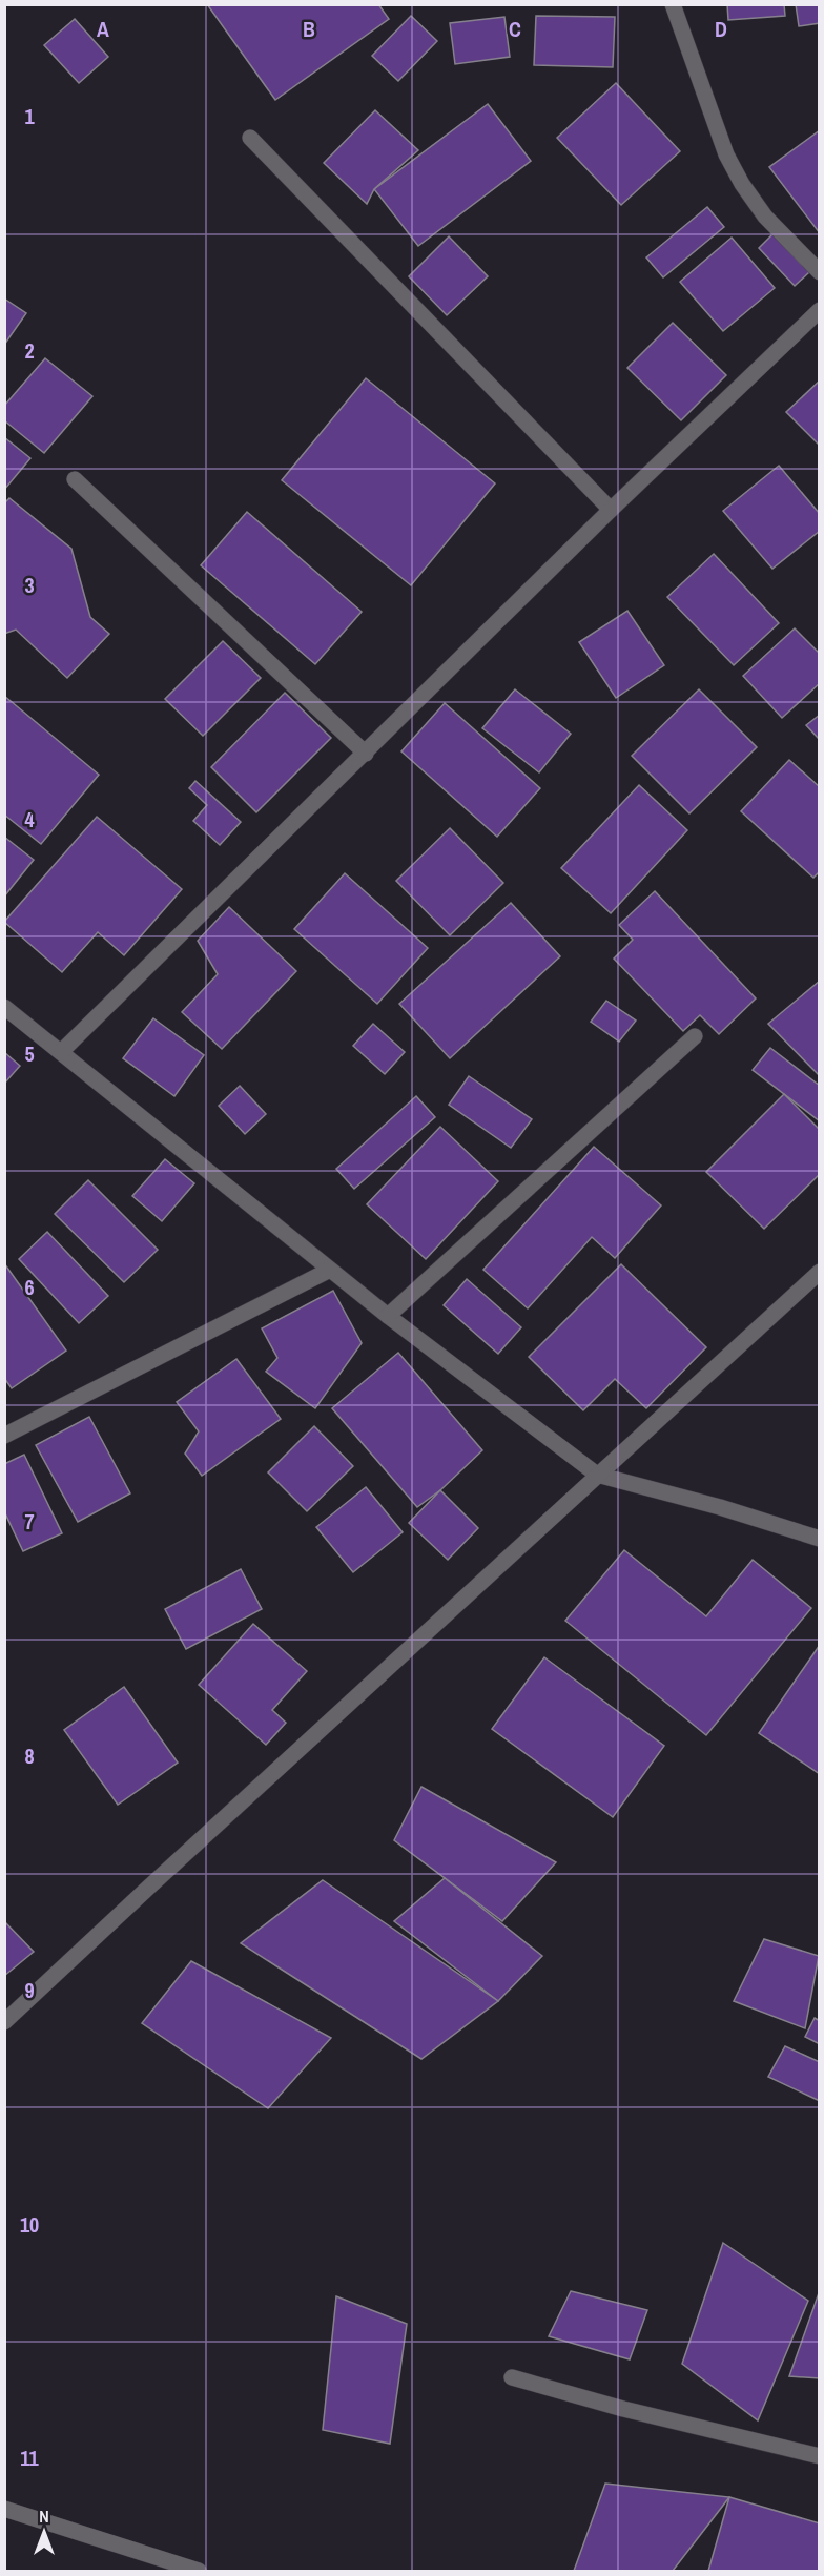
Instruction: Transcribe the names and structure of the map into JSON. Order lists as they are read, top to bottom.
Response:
{
  "north": "top",
  "grid": {
    "columns": [
      "A",
      "B",
      "C",
      "D"
    ],
    "rows": [
      "1",
      "2",
      "3",
      "4",
      "5",
      "6",
      "7",
      "8",
      "9",
      "10",
      "11"
    ]
  }
}
